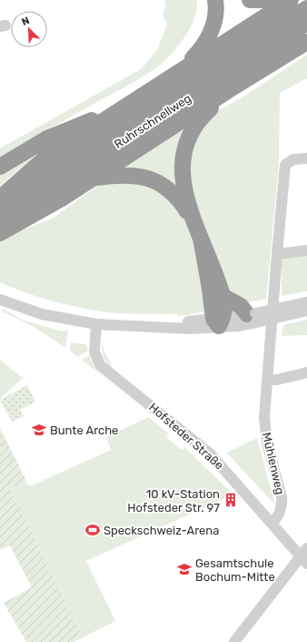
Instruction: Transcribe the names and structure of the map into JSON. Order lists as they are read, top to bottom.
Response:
{
  "streets": {
    "highway": ["Ruhrschnellweg"],
    "street": ["Hofsteder Straße", "Mühlenweg"]
  },
  "crossings": [
    ["Hofsteder Straße", "Mühlenweg"]
  ],
  "places": {
    "school or university": ["Bunte Arche", "Gesamtschule Bochum-Mitte"],
    "building": ["10 kV-Station Hofsteder Str. 97"],
    "sports": ["Speckschweiz-Arena"]
  },
  "north": "top left"
}
